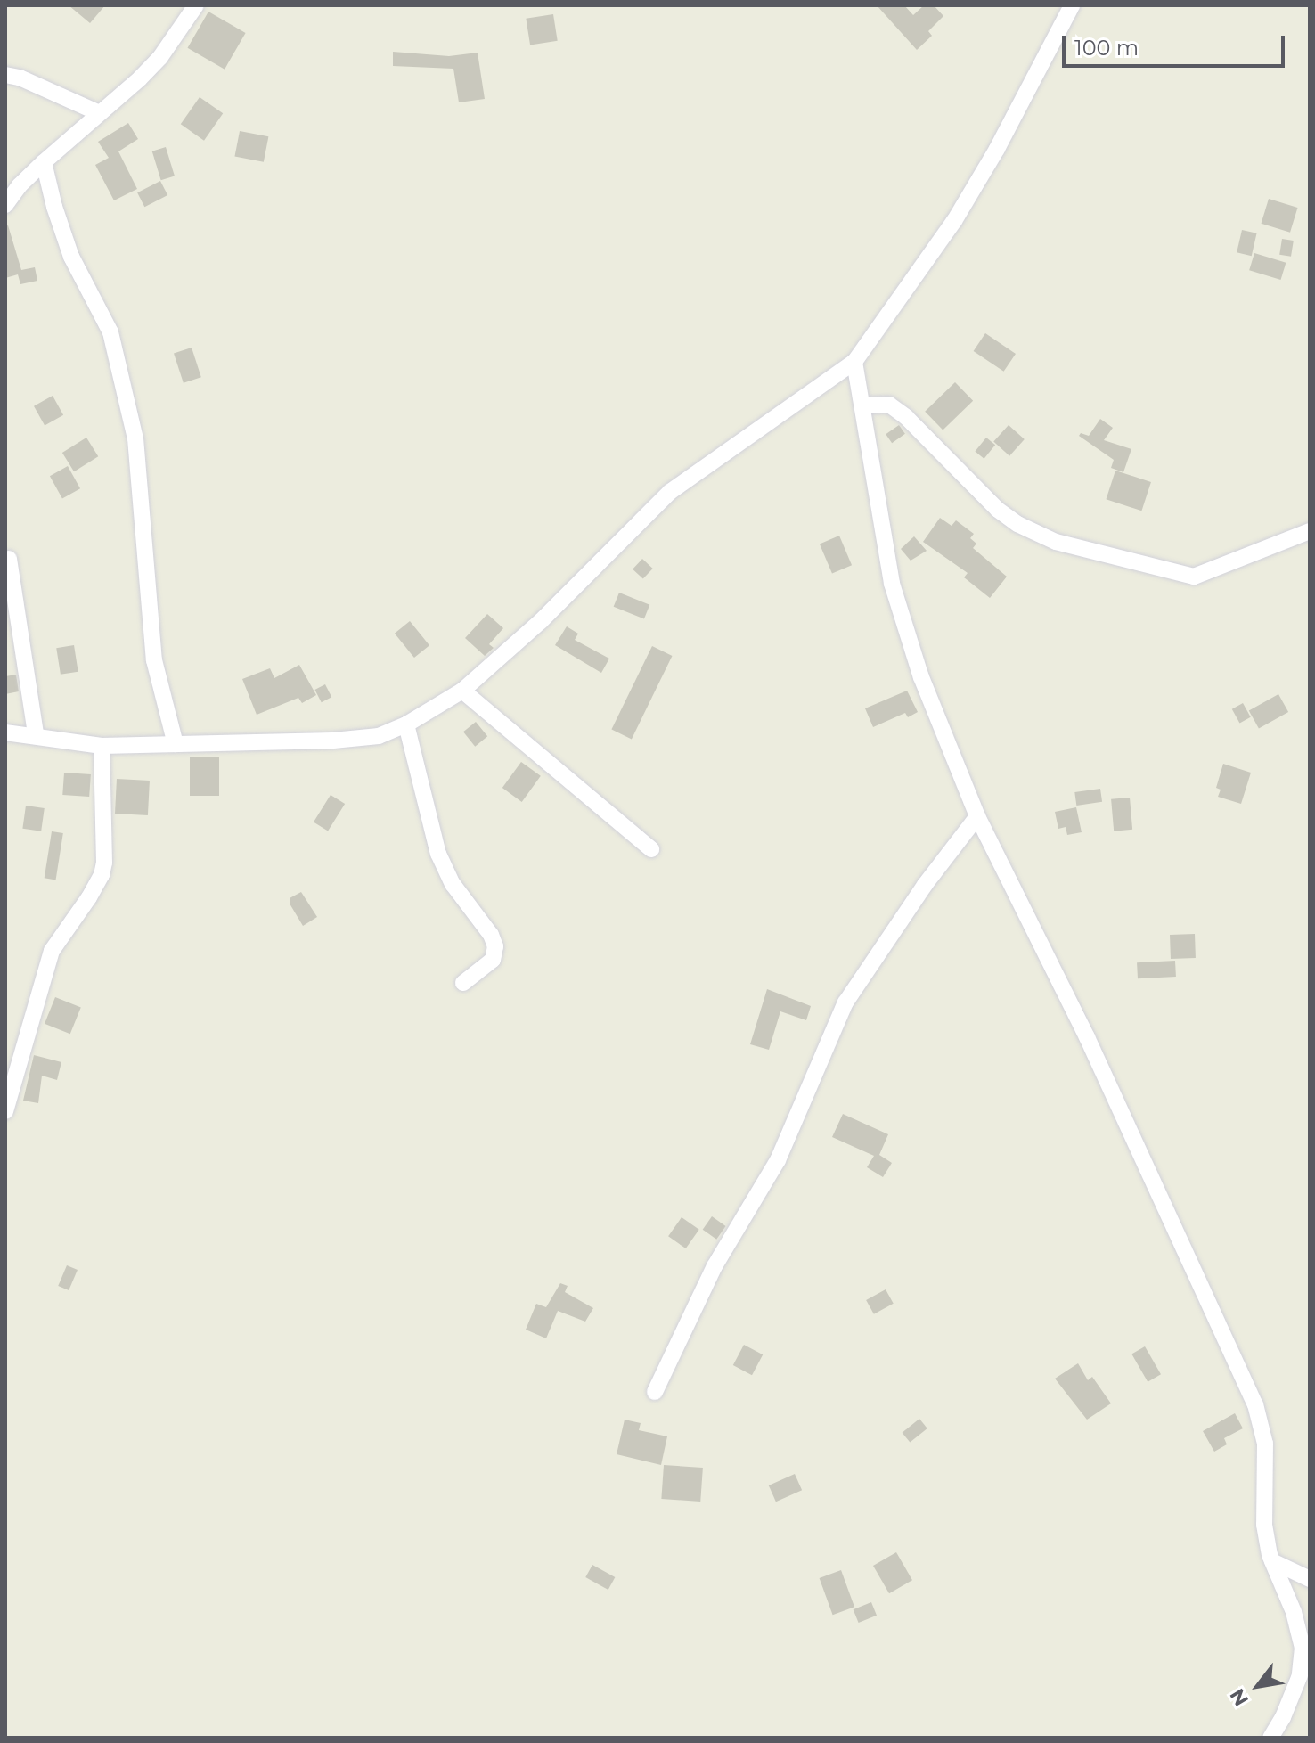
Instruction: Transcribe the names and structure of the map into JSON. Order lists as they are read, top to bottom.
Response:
{
  "scale_bar": "100 m",
  "north": "bottom left"
}
